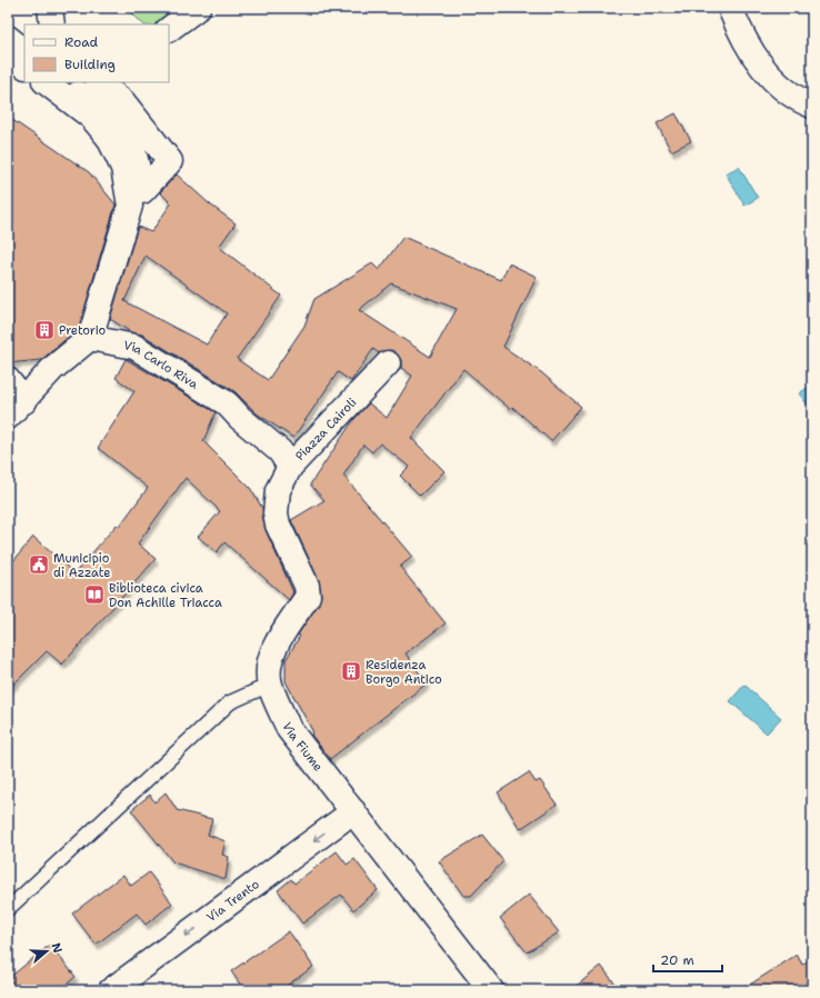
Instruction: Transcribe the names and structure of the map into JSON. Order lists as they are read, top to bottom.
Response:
{
  "streets": {
    "street": [
      "Via Carlo Riva",
      "Piazza Cairoli",
      "Via Fiume",
      "Via Trento"
    ]
  },
  "crossings": [
    ["Via Carlo Riva", "Piazza Cairoli"],
    ["Piazza Cairoli", "Via Fiume"],
    ["Via Fiume", "Via Trento"]
  ],
  "one_way": ["Via Trento"],
  "places": {
    "building": ["Pretorio", "Residenza Borgo Antico"],
    "public building": ["Municipio di Azzate"],
    "library": ["Biblioteca civica Don Achille Triacca"]
  },
  "legend": ["Road", "Building"],
  "scale_bar": "20 m",
  "north": "right"
}
